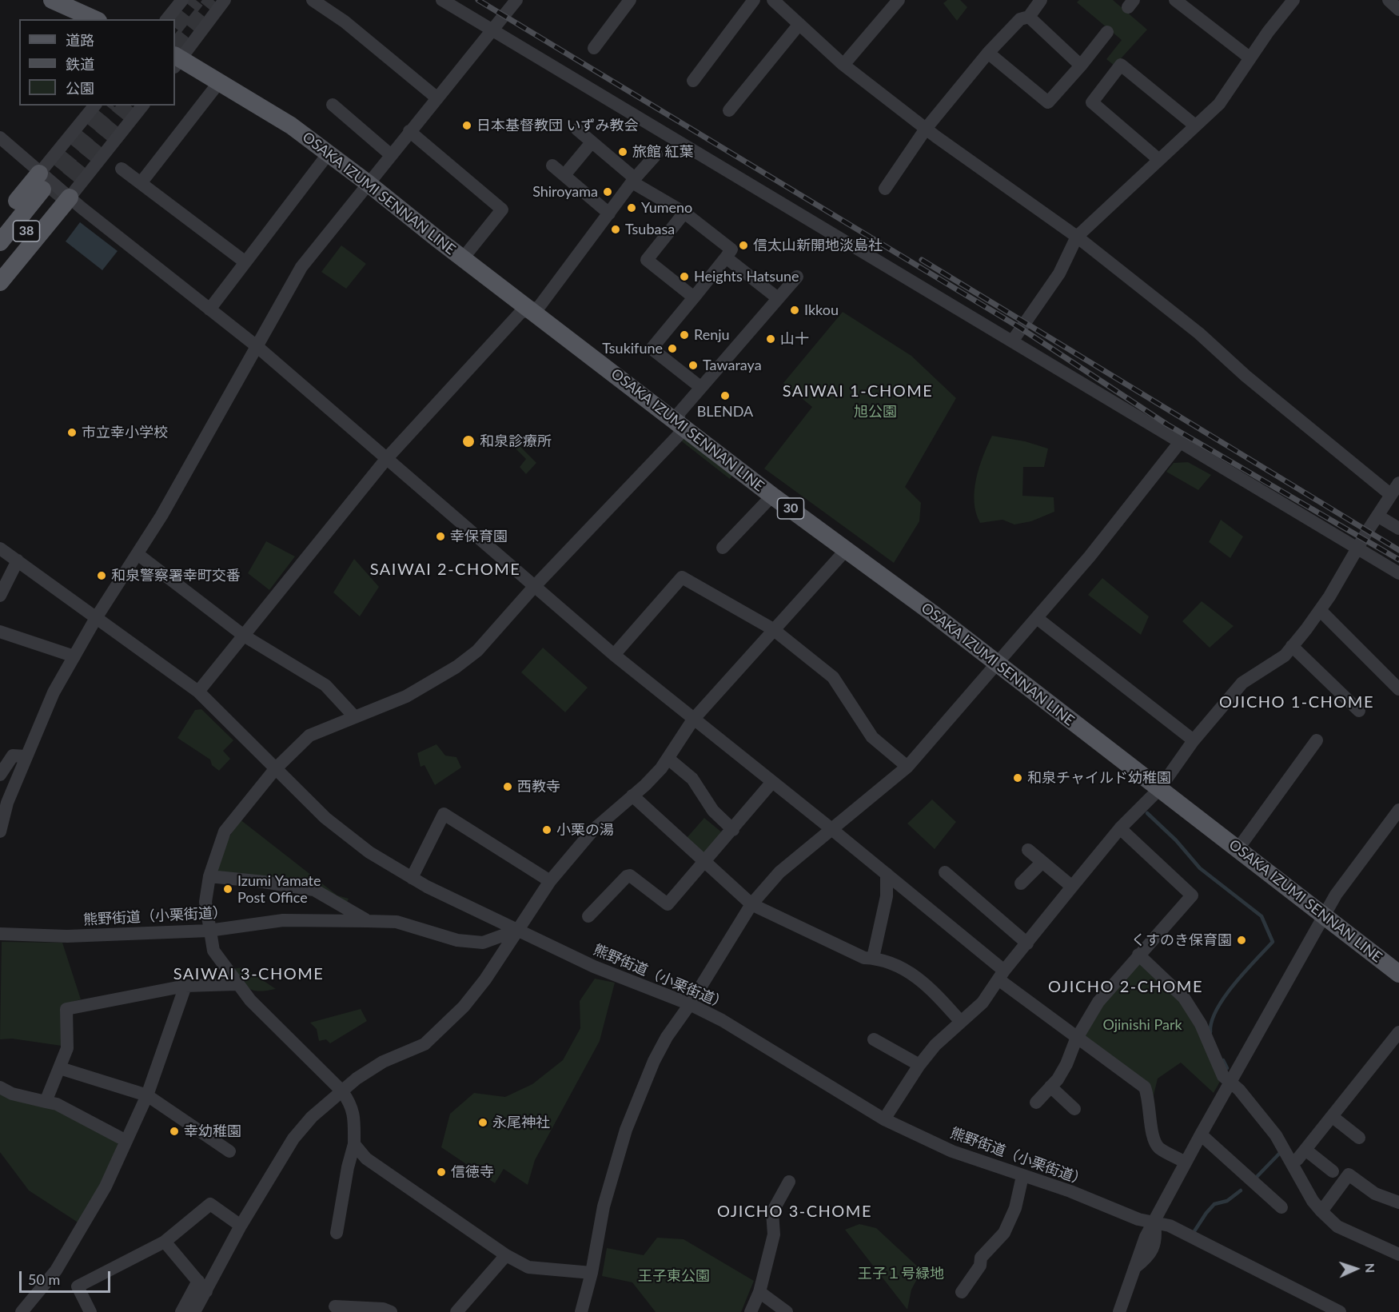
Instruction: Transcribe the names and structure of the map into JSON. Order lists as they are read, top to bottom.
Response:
{
  "streets": {
    "main road": ["OSAKA IZUMI SENNAN LINE", "38", "30"],
    "street": ["熊野街道（小栗街道）"]
  },
  "districts": [
    "SAIWAI 1-CHOME",
    "SAIWAI 2-CHOME",
    "OJICHO 1-CHOME",
    "SAIWAI 3-CHOME",
    "OJICHO 2-CHOME",
    "OJICHO 3-CHOME"
  ],
  "parks": [
    "旭公園",
    "Ojinishi Park",
    "王子１号緑地",
    "王子東公園"
  ],
  "places": [
    "日本基督教団 いずみ教会",
    "旅館 紅葉",
    "Shiroyama",
    "Yumeno",
    "Tsubasa",
    "信太山新開地淡島社",
    "Heights Hatsune",
    "Ikkou",
    "Renju",
    "山十",
    "Tsukifune",
    "Tawaraya",
    "BLENDA",
    "市立幸小学校",
    "和泉診療所",
    "幸保育園",
    "和泉警察署幸町交番",
    "和泉チャイルド幼稚園",
    "西教寺",
    "小栗の湯",
    "Izumi Yamate Post Office",
    "くすのき保育園",
    "永尾神社",
    "幸幼稚園",
    "信徳寺"
  ],
  "legend": ["道路", "鉄道", "公園"],
  "scale_bar": "50 m",
  "north": "right"
}
